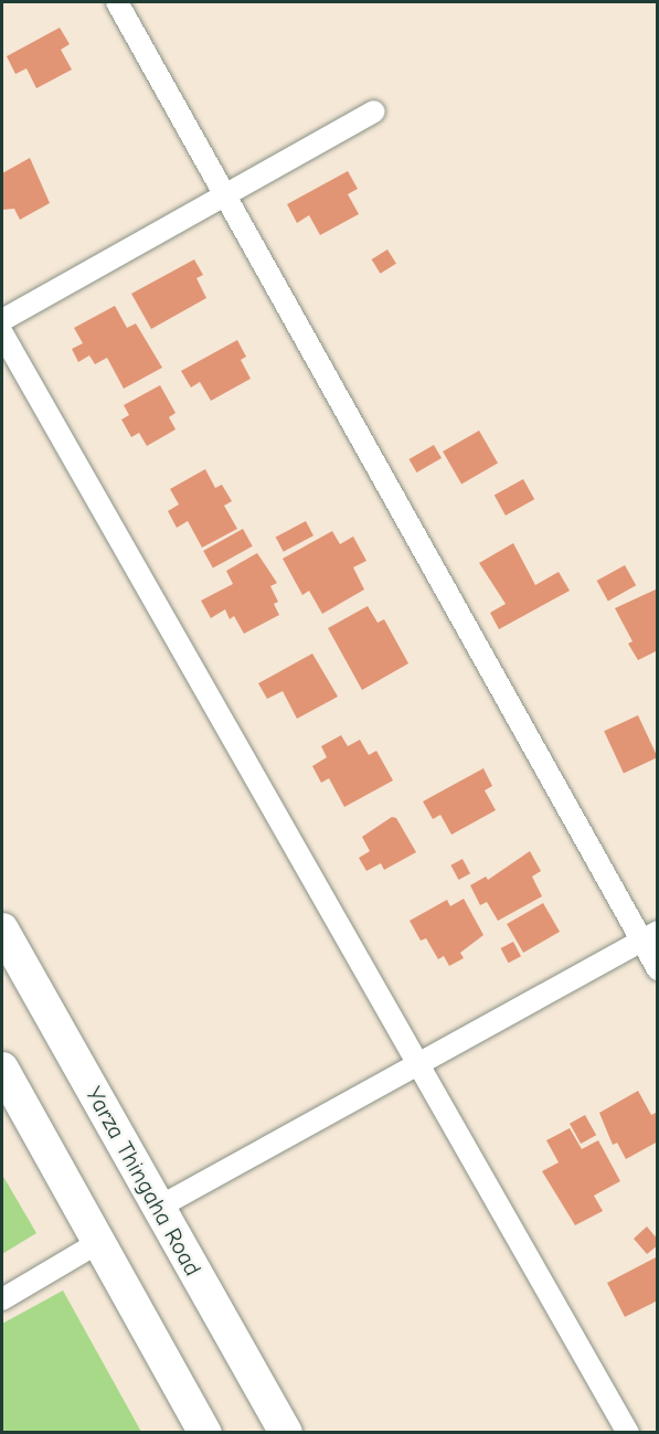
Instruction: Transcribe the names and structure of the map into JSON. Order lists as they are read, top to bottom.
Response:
{
  "streets": {
    "main road": ["Yarza Thingaha Road"]
  }
}
